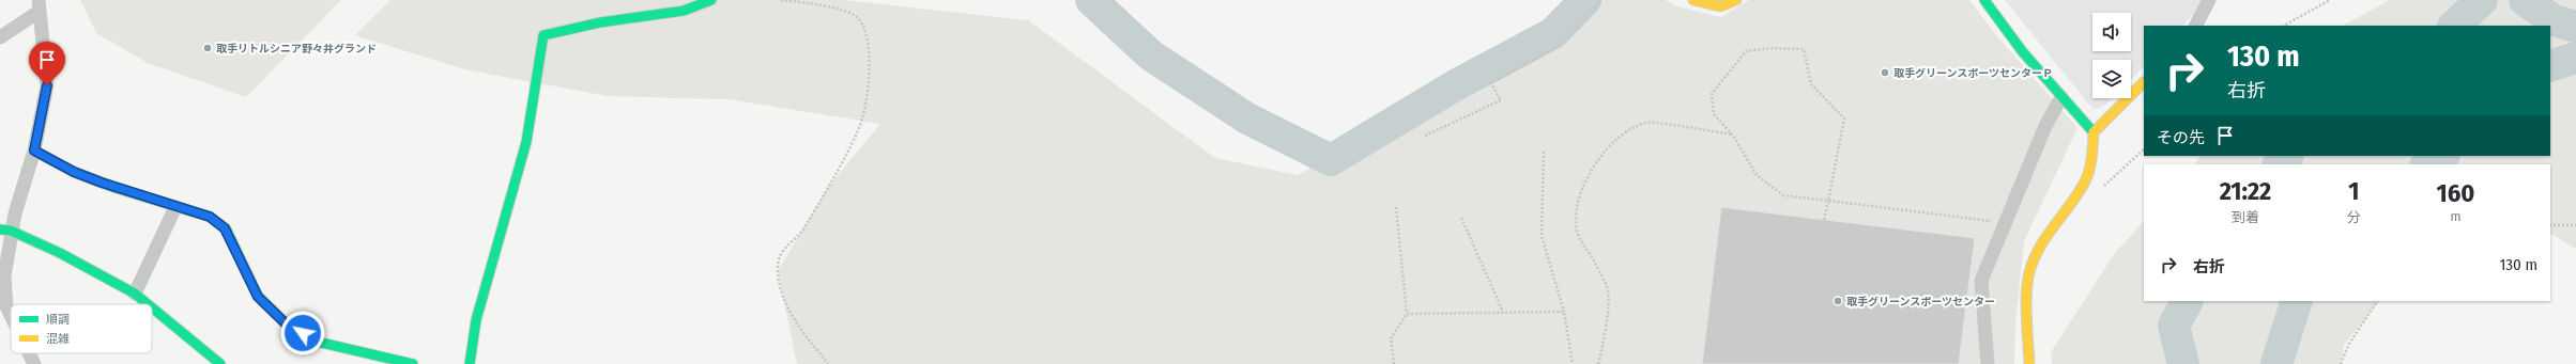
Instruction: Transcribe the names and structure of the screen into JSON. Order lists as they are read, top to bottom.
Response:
{
  "places": ["取手リトルシニア野々井グランド", "取手グリーンスポーツセンターＰ", "取手グリーンスポーツセンター"],
  "legend": ["順調", "混雑"],
  "page": {
    "turn": ["130 m", "右折"],
    "then": "その先",
    "eta": [
      "21:22",
      "到着",
      "1",
      "分",
      "160",
      "m"
    ],
    "list": [
      {
        "name": "右折",
        "value": "130 m"
      }
    ]
  }
}
